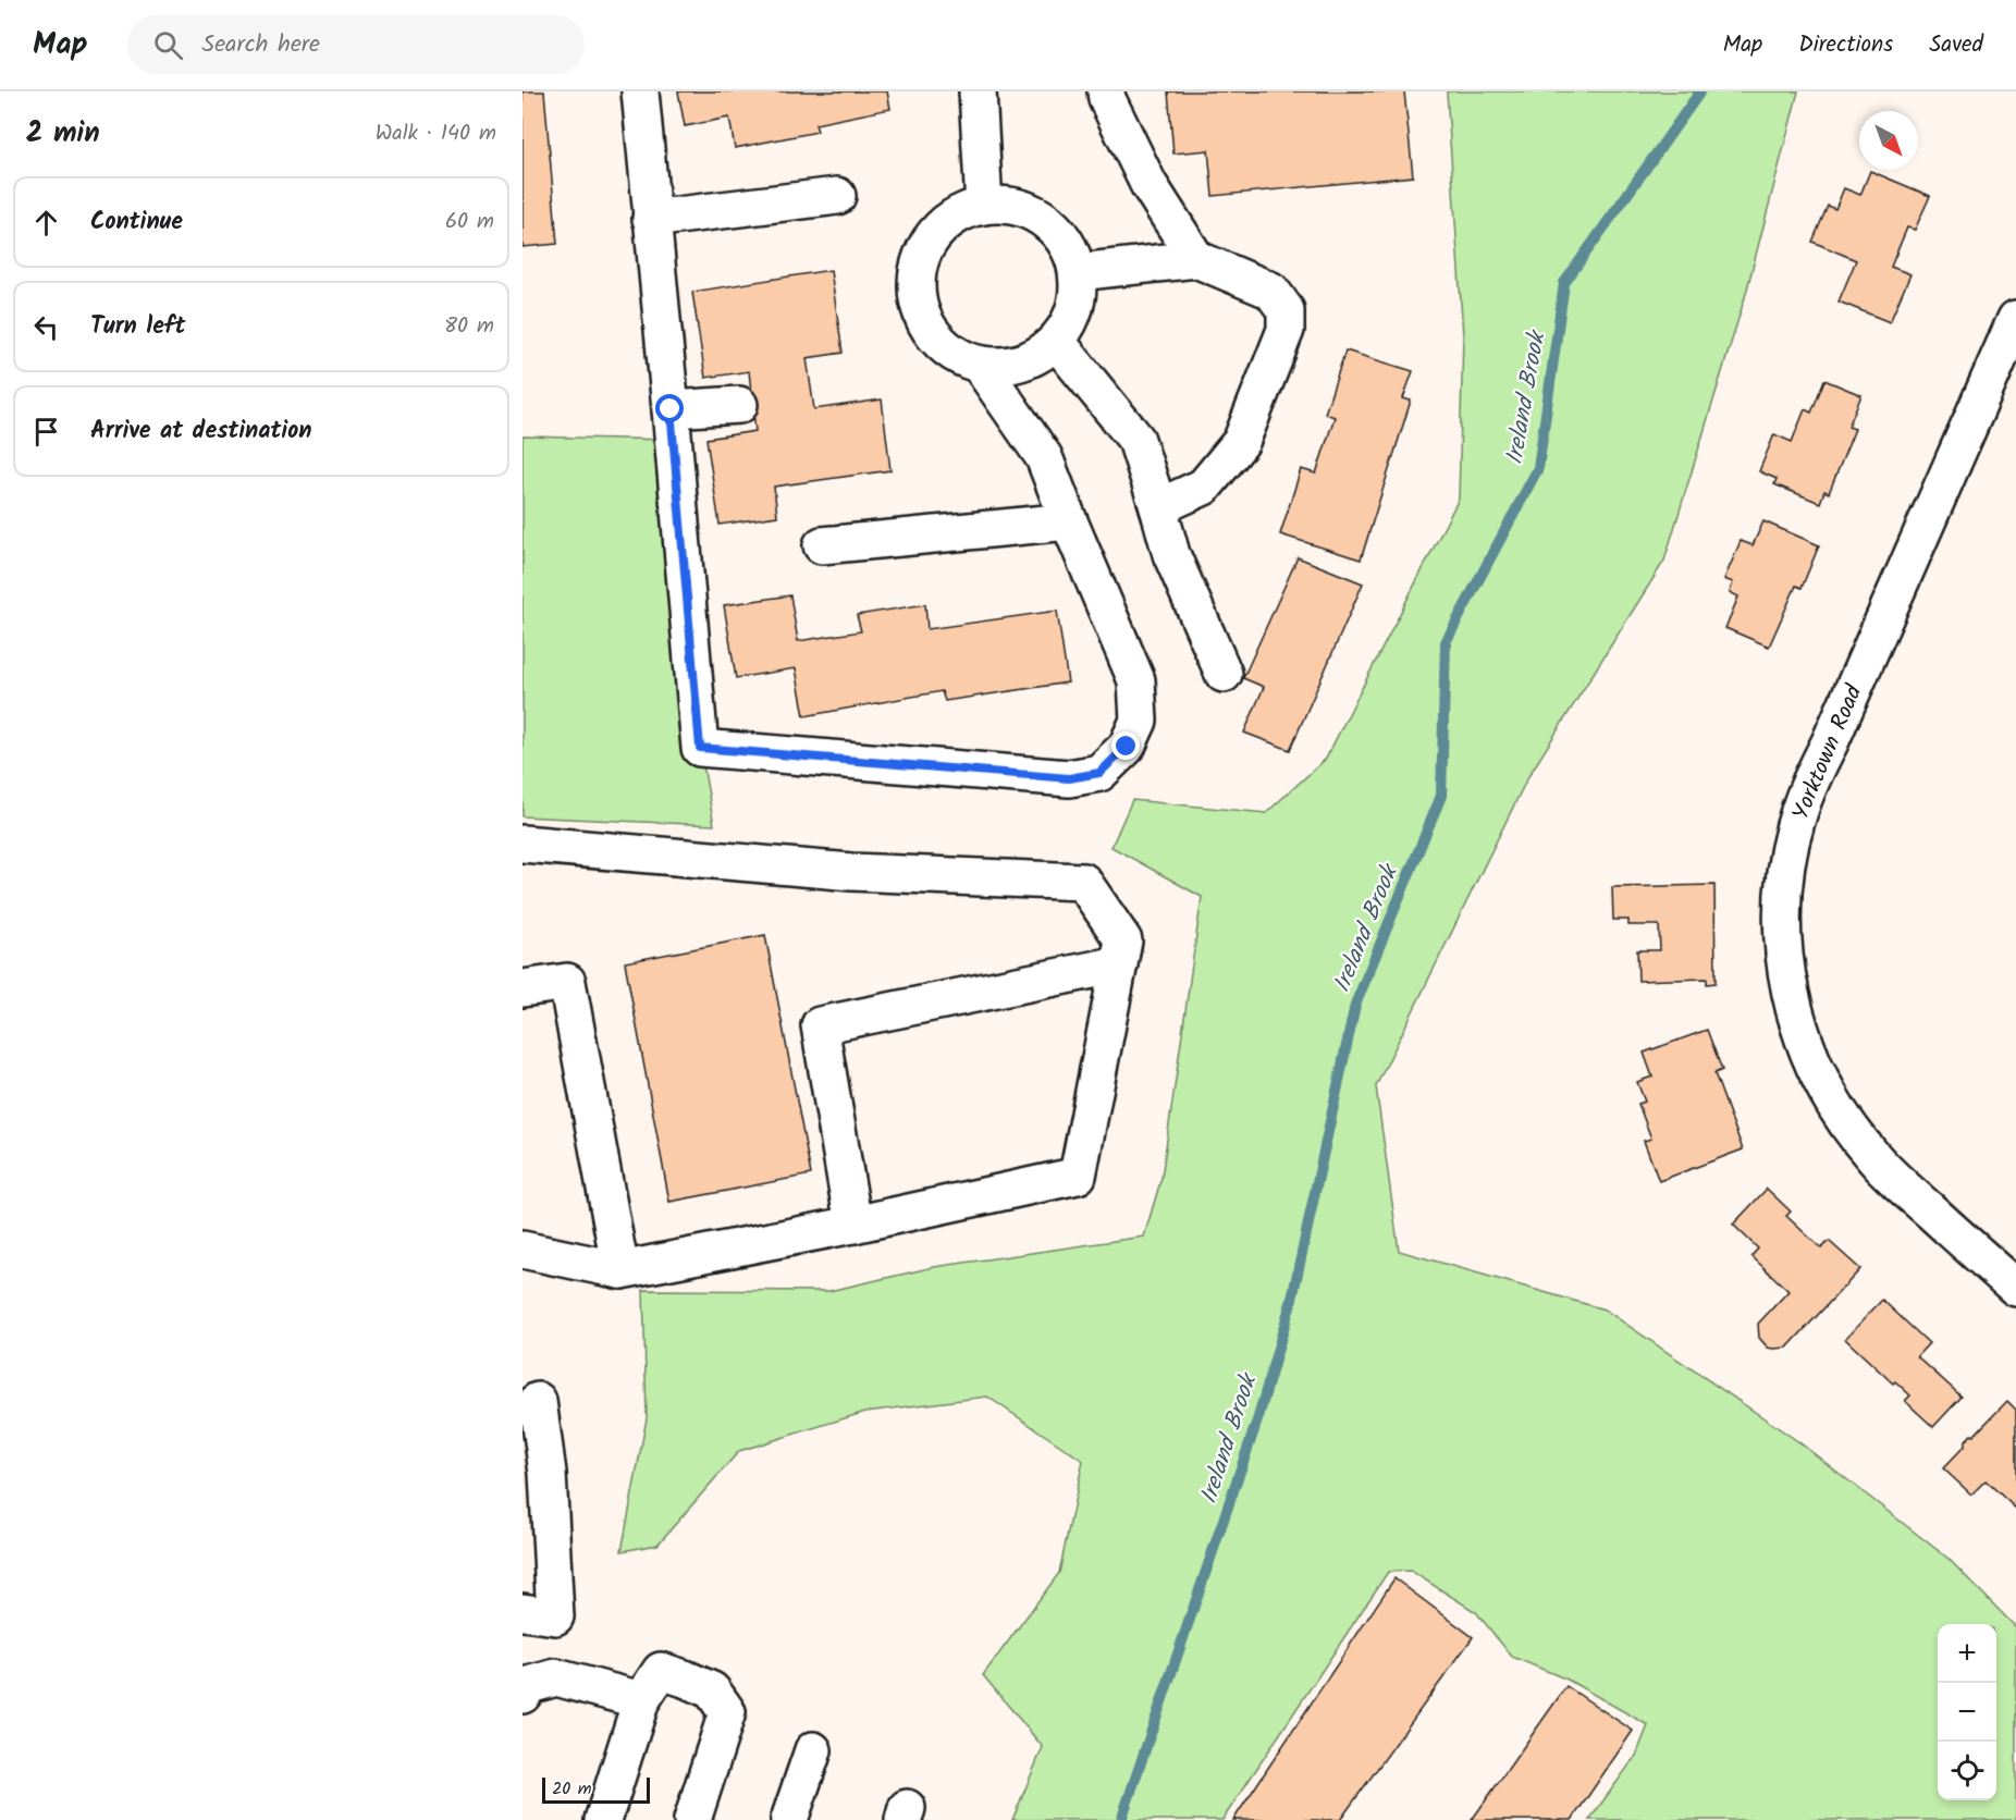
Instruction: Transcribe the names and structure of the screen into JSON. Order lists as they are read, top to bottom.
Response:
{
  "streets": {
    "street": ["Yorktown Road"]
  },
  "water": ["Ireland Brook"],
  "scale_bar": "20 m",
  "north": "bottom right",
  "page": {
    "header": "Map",
    "search": "Search here",
    "nav": ["Map", "Directions", "Saved"],
    "heading": ["2 min", "Walk · 140 m"],
    "list": [
      ["Continue", "60 m"],
      ["Turn left", "80 m"],
      "Arrive at destination"
    ],
    "map_buttons": ["+", "−"],
    "scale": "20 m"
  }
}
